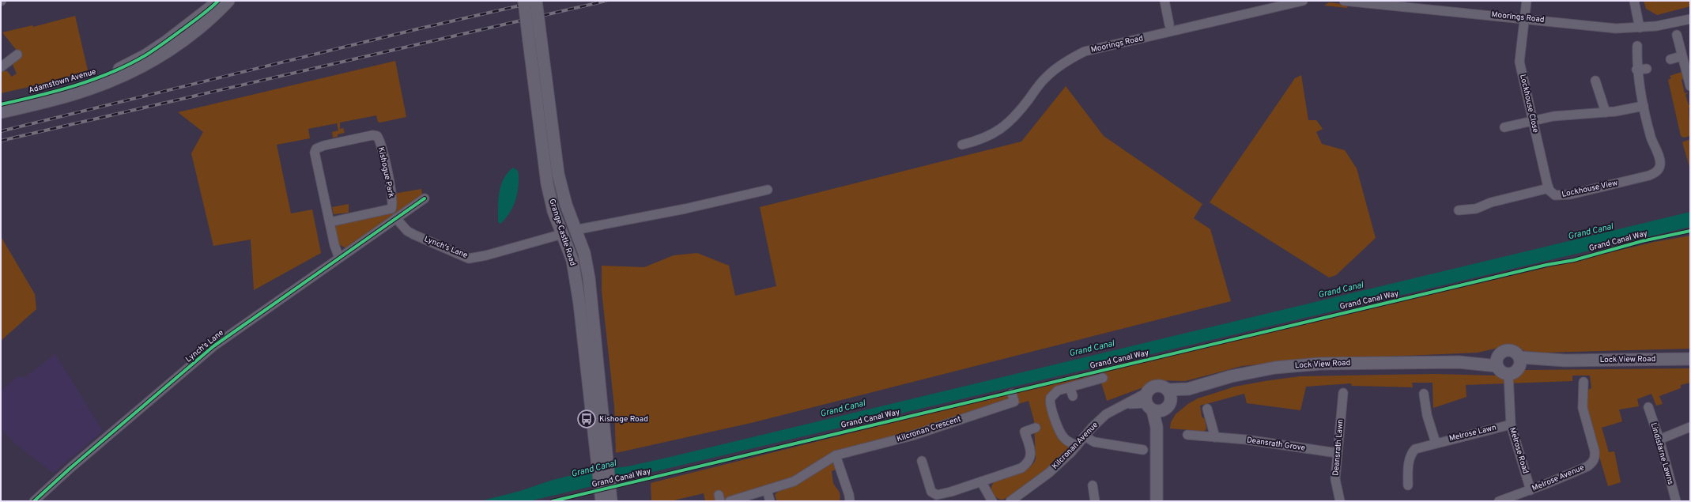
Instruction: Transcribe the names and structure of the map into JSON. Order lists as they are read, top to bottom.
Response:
{
  "streets": {
    "street": [
      "Moorings Road",
      "Adamstown Avenue",
      "Lockhouse Close",
      "Kishogue Park",
      "Lockhouse View",
      "Grange Castle Road",
      "Lynch's Lane",
      "Lock View Road",
      "Kilcronan Crescent",
      "Melrose Lawn",
      "Deansrath Grove",
      "Kilcronan Avenue",
      "Deansrath Lawn",
      "Melrose Road",
      "Lindisfarne Lawns",
      "Melrose Avenue"
    ],
    "cycle path": ["Grand Canal Way"]
  },
  "crossings": [
    ["Moorings Road", "Lockhouse Close"],
    ["Lockhouse Close", "Lockhouse View"],
    ["Kishogue Park", "Lynch's Lane"],
    ["Grange Castle Road", "Lynch's Lane"],
    ["Lock View Road", "Kilcronan Avenue"],
    ["Lock View Road", "Melrose Road"],
    ["Melrose Lawn", "Melrose Road"],
    ["Deansrath Grove", "Deansrath Lawn"],
    ["Melrose Road", "Melrose Avenue"]
  ],
  "water": ["Grand Canal"],
  "places": {
    "bus stop": ["Kishoge Road"]
  }
}
